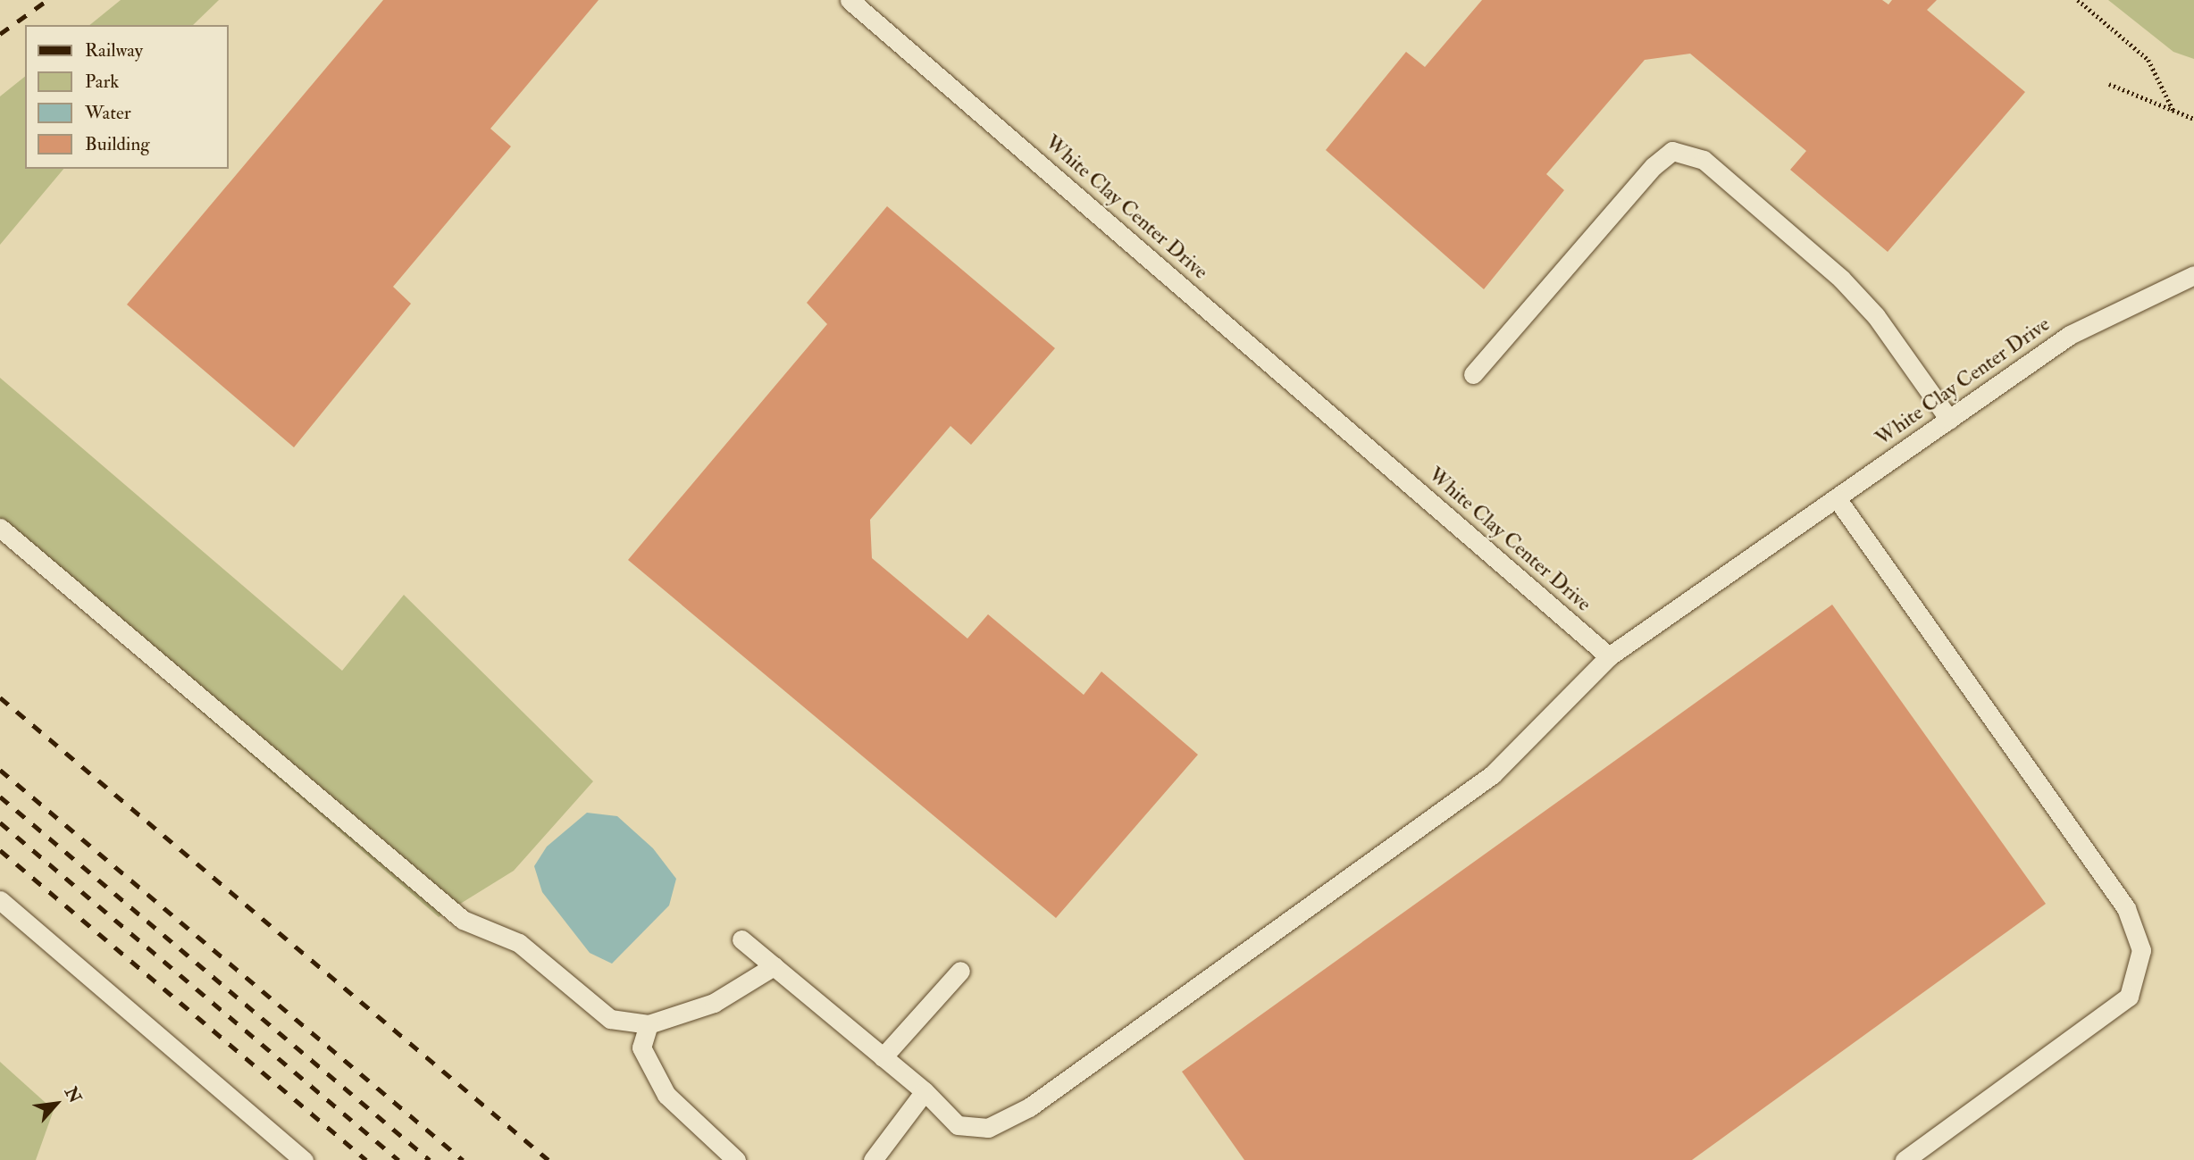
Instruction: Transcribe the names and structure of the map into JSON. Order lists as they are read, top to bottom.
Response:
{
  "streets": {
    "lane": ["White Clay Center Drive"]
  },
  "legend": [
    "Railway",
    "Park",
    "Water",
    "Building"
  ],
  "north": "top right"
}
